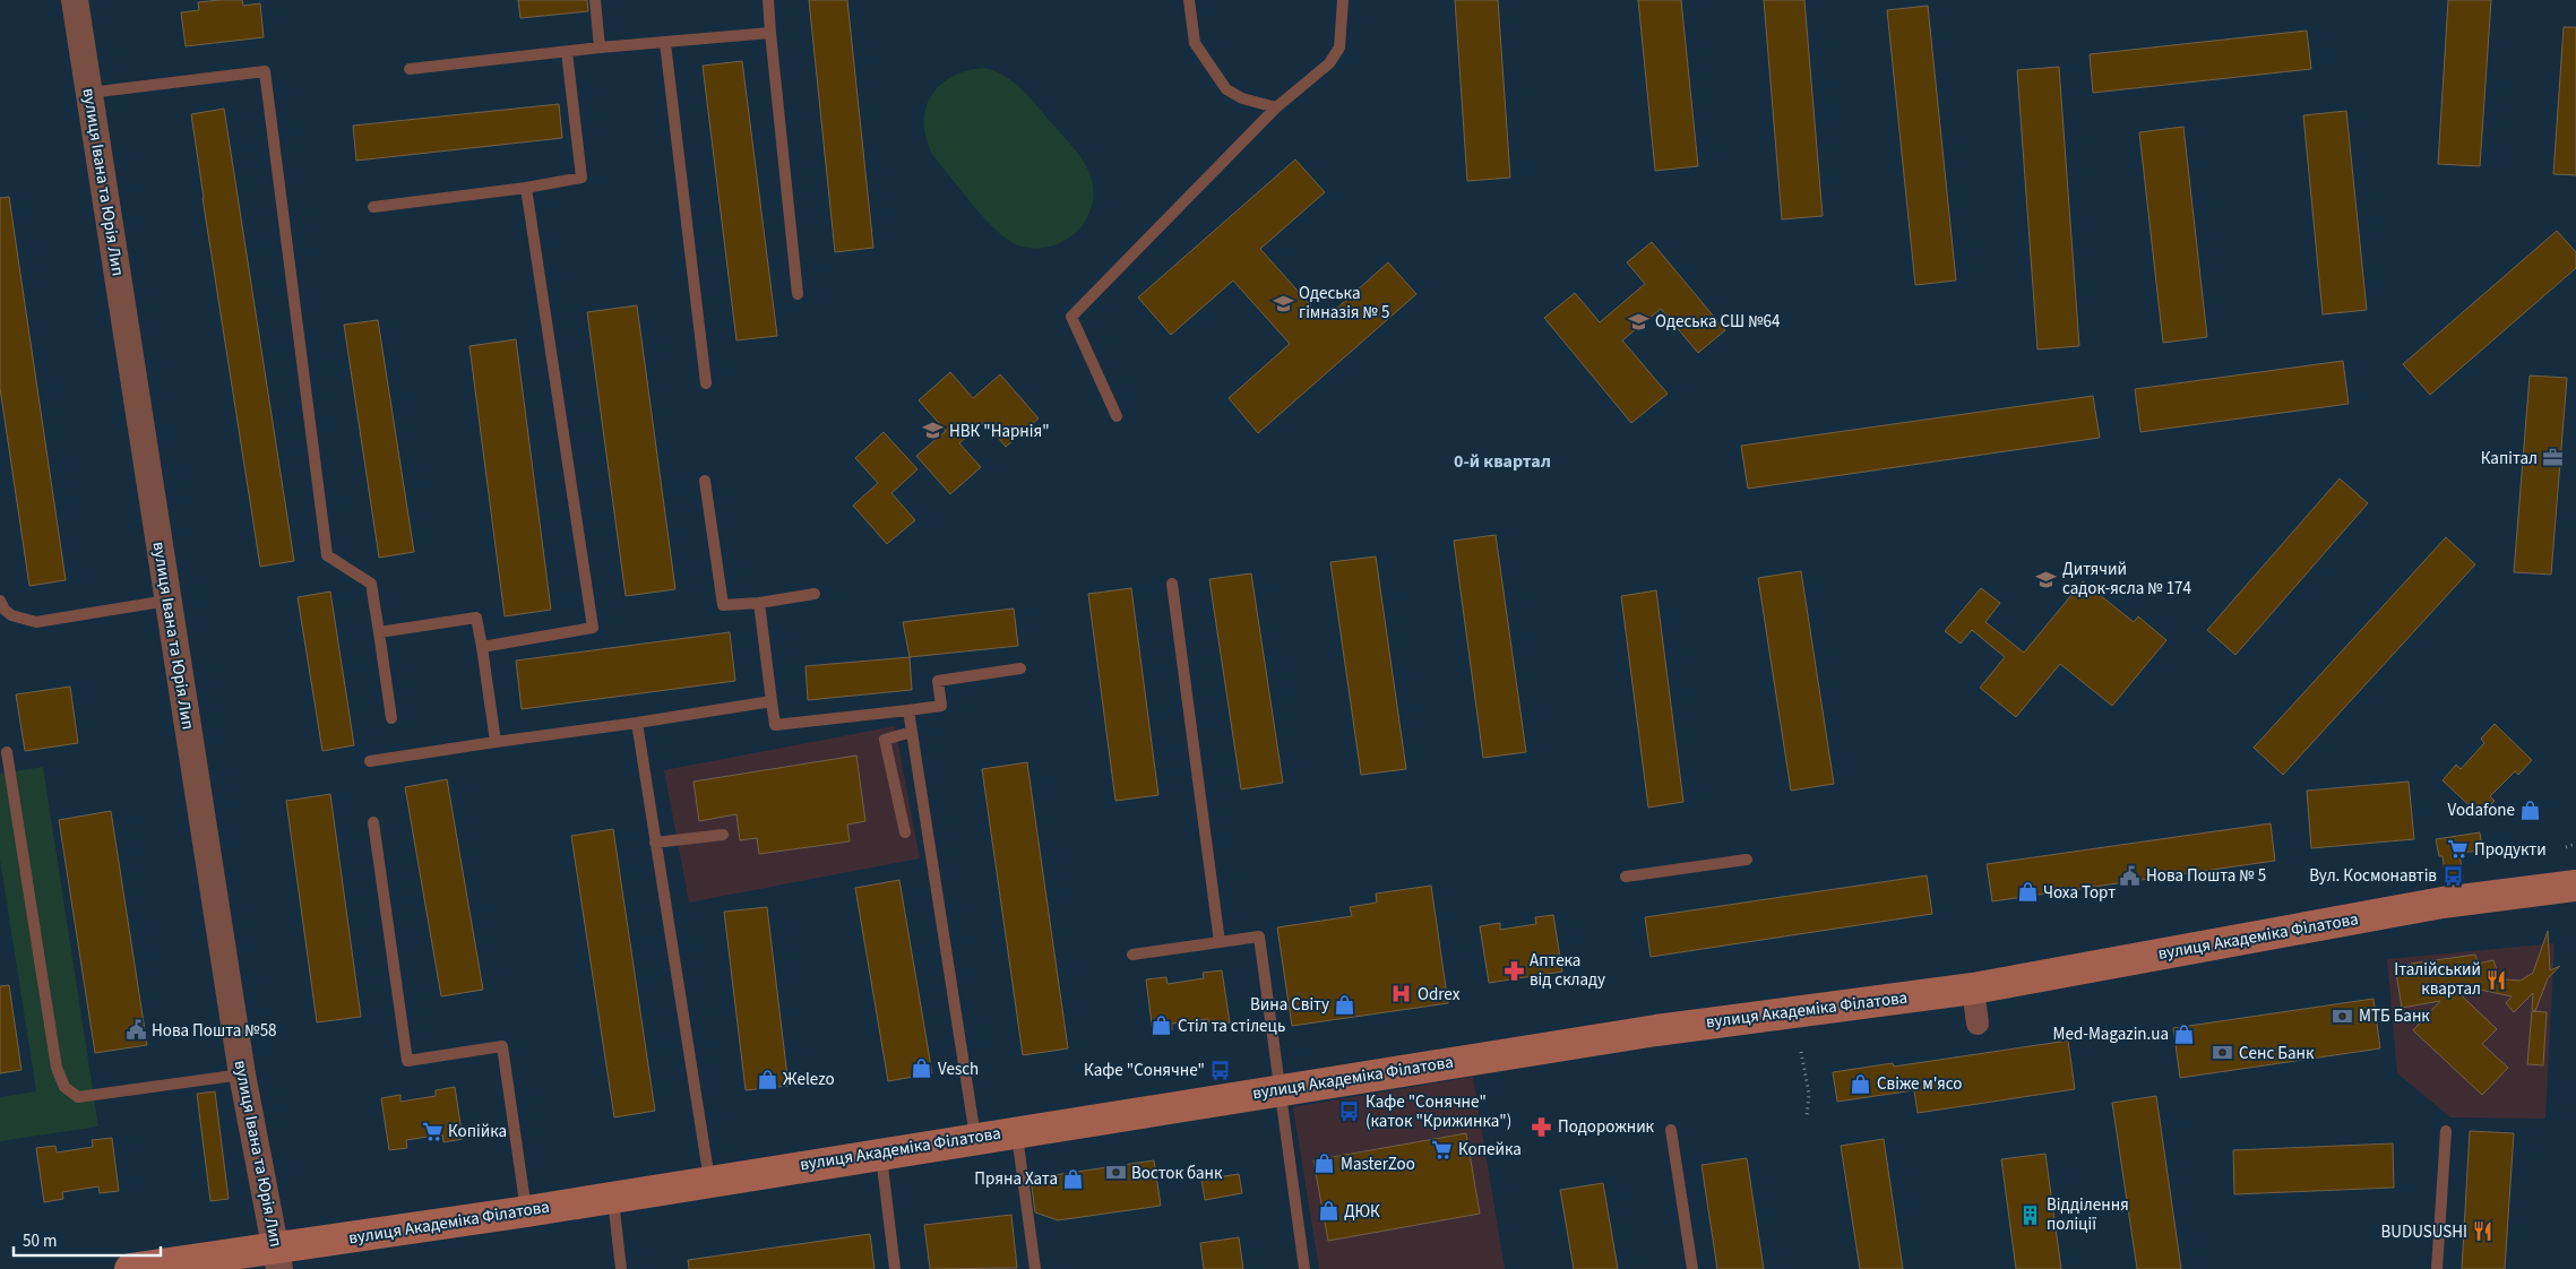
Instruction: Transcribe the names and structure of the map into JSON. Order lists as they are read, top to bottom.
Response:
{
  "streets": {
    "main road": ["вулиця Академіка Філатова"],
    "street": ["вулиця Івана та Юрія Лип"]
  },
  "crossings": [
    ["вулиця Івана та Юрія Лип", "вулиця Академіка Філатова"]
  ],
  "districts": ["0-й квартал"],
  "places": {
    "school or university": [
      "Одеська гімназія № 5",
      "Одеська СШ №64",
      "НВК \"Нарнія\"",
      "Дитячий садок-ясла № 174"
    ],
    "office": ["Капітал"],
    "shop": [
      "Vodafone",
      "Чоха Торт",
      "Вина Світу",
      "Стіл та стілець",
      "Med-Magazin.ua",
      "Vesch",
      "Жelezo",
      "Свіже м'ясо",
      "MasterZoo",
      "Пряна Хата",
      "ДЮК"
    ],
    "supermarket": ["Продукти", "Копійка", "Копейка"],
    "public building": ["Нова Пошта № 5", "Нова Пошта №58"],
    "bus stop": ["Вул. Космонавтів", "Кафе \"Сонячне\"", "Кафе \"Сонячне\" (каток \"Крижинка\")"],
    "pharmacy": ["Аптека від складу", "Подорожник"],
    "restaurant": ["Італійський квартал", "BUDUSUSHI"],
    "hospital": ["Odrex"],
    "bank": ["МТБ Банк", "Сенс Банк", "Восток банк"],
    "building": ["Відділення поліції"]
  },
  "scale_bar": "50 m"
}
